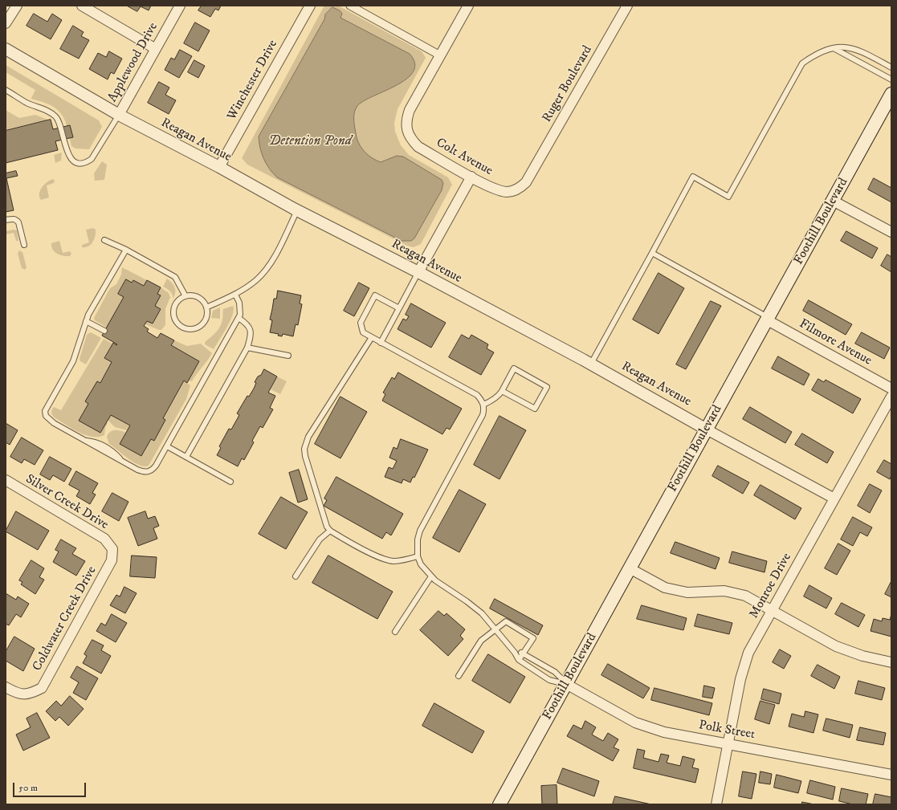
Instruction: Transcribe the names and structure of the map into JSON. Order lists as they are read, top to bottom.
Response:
{
  "streets": {
    "main road": ["Foothill Boulevard"],
    "street": [
      "Applewood Drive",
      "Winchester Drive",
      "Ruger Boulevard",
      "Reagan Avenue",
      "Colt Avenue",
      "Filmore Avenue",
      "Silver Creek Drive",
      "Monroe Drive",
      "Coldwater Creek Drive",
      "Polk Street"
    ]
  },
  "crossings": [
    ["Applewood Drive", "Reagan Avenue"],
    ["Winchester Drive", "Reagan Avenue"],
    ["Ruger Boulevard", "Colt Avenue"],
    ["Reagan Avenue", "Foothill Boulevard"],
    ["Reagan Avenue", "Monroe Drive"],
    ["Foothill Boulevard", "Filmore Avenue"],
    ["Foothill Boulevard", "Polk Street"],
    ["Silver Creek Drive", "Coldwater Creek Drive"],
    ["Monroe Drive", "Polk Street"]
  ],
  "water": ["Detention Pond"],
  "scale_bar": "50 m"
}
